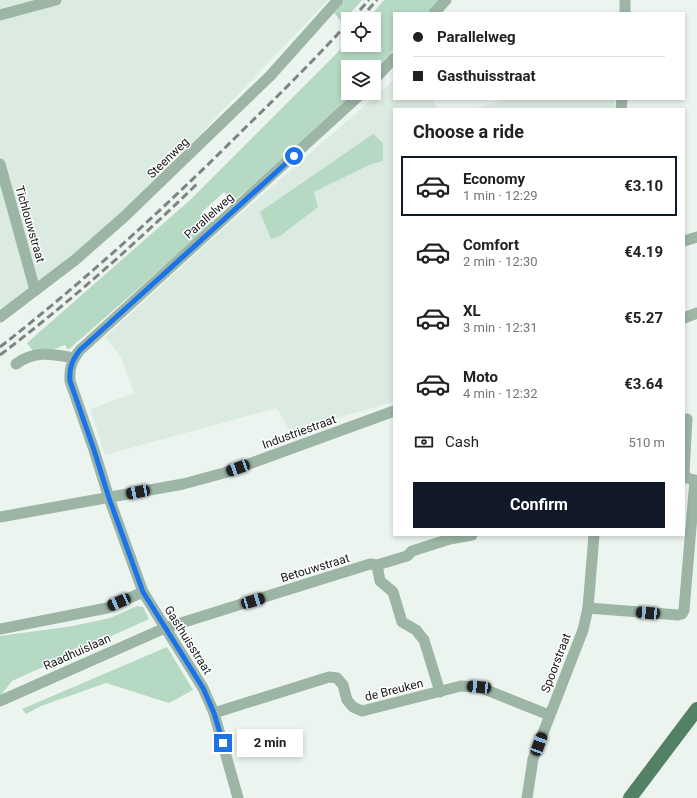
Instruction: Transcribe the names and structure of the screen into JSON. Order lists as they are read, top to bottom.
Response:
{
  "streets": {
    "street": [
      "Steenweg",
      "Parallelweg",
      "Tichlouwstraat",
      "Industriestraat",
      "Betouwstraat",
      "Gasthuisstraat",
      "Raadhuislaan",
      "Spoorstraat",
      "de Breuken"
    ]
  },
  "crossings": [
    ["Steenweg", "Tichlouwstraat"],
    ["Industriestraat", "Gasthuisstraat"],
    ["Betouwstraat", "Gasthuisstraat"],
    ["Betouwstraat", "Raadhuislaan"],
    ["Gasthuisstraat", "Raadhuislaan"],
    ["Gasthuisstraat", "de Breuken"],
    ["Spoorstraat", "de Breuken"]
  ],
  "page": {
    "banner": ["Parallelweg", "Gasthuisstraat"],
    "heading": "Choose a ride",
    "list": [
      {
        "name": "Economy",
        "note": "1 min · 12:29",
        "value": "€3.10"
      },
      {
        "name": "Comfort",
        "note": "2 min · 12:30",
        "value": "€4.19"
      },
      {
        "name": "XL",
        "note": "3 min · 12:31",
        "value": "€5.27"
      },
      {
        "name": "Moto",
        "note": "4 min · 12:32",
        "value": "€3.64"
      }
    ],
    "pay": ["Cash", "510 m"],
    "buttons": "Confirm",
    "bubble": "2 min"
  }
}
